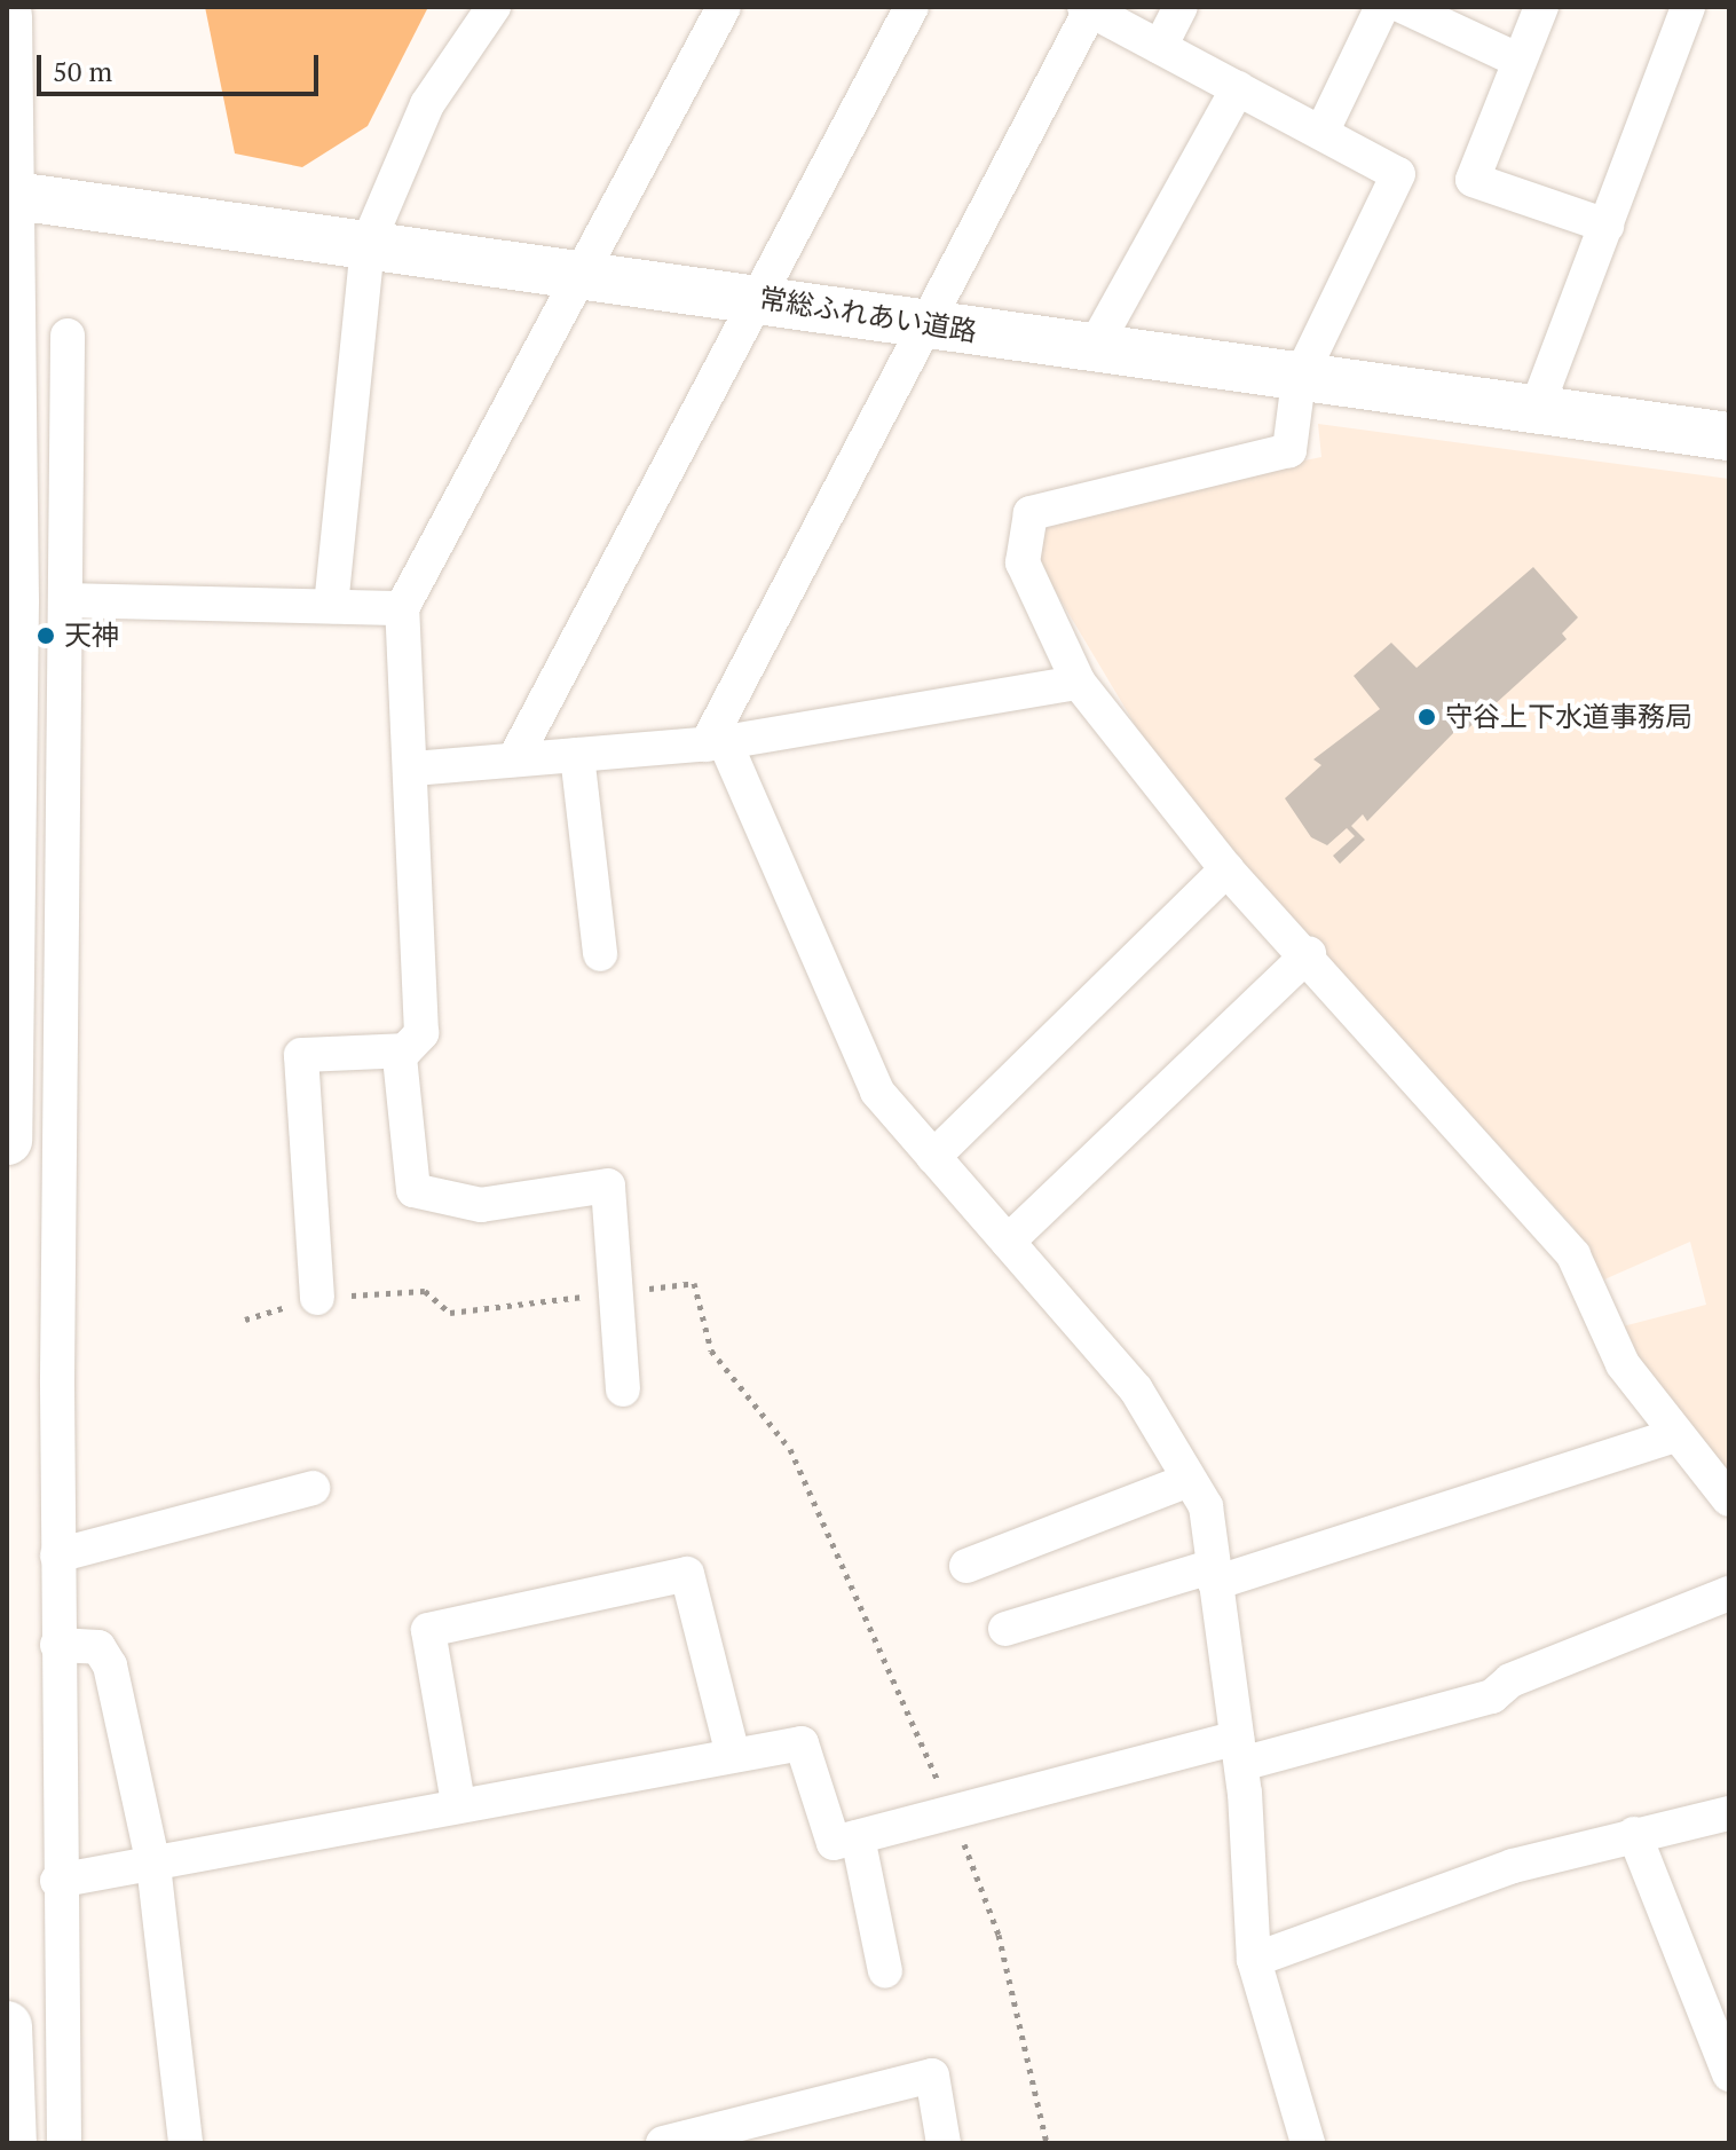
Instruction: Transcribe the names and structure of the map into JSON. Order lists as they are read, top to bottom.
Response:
{
  "streets": {
    "street": ["常総ふれあい道路"]
  },
  "places": ["天神", "守谷上下水道事務局"],
  "scale_bar": "50 m"
}
